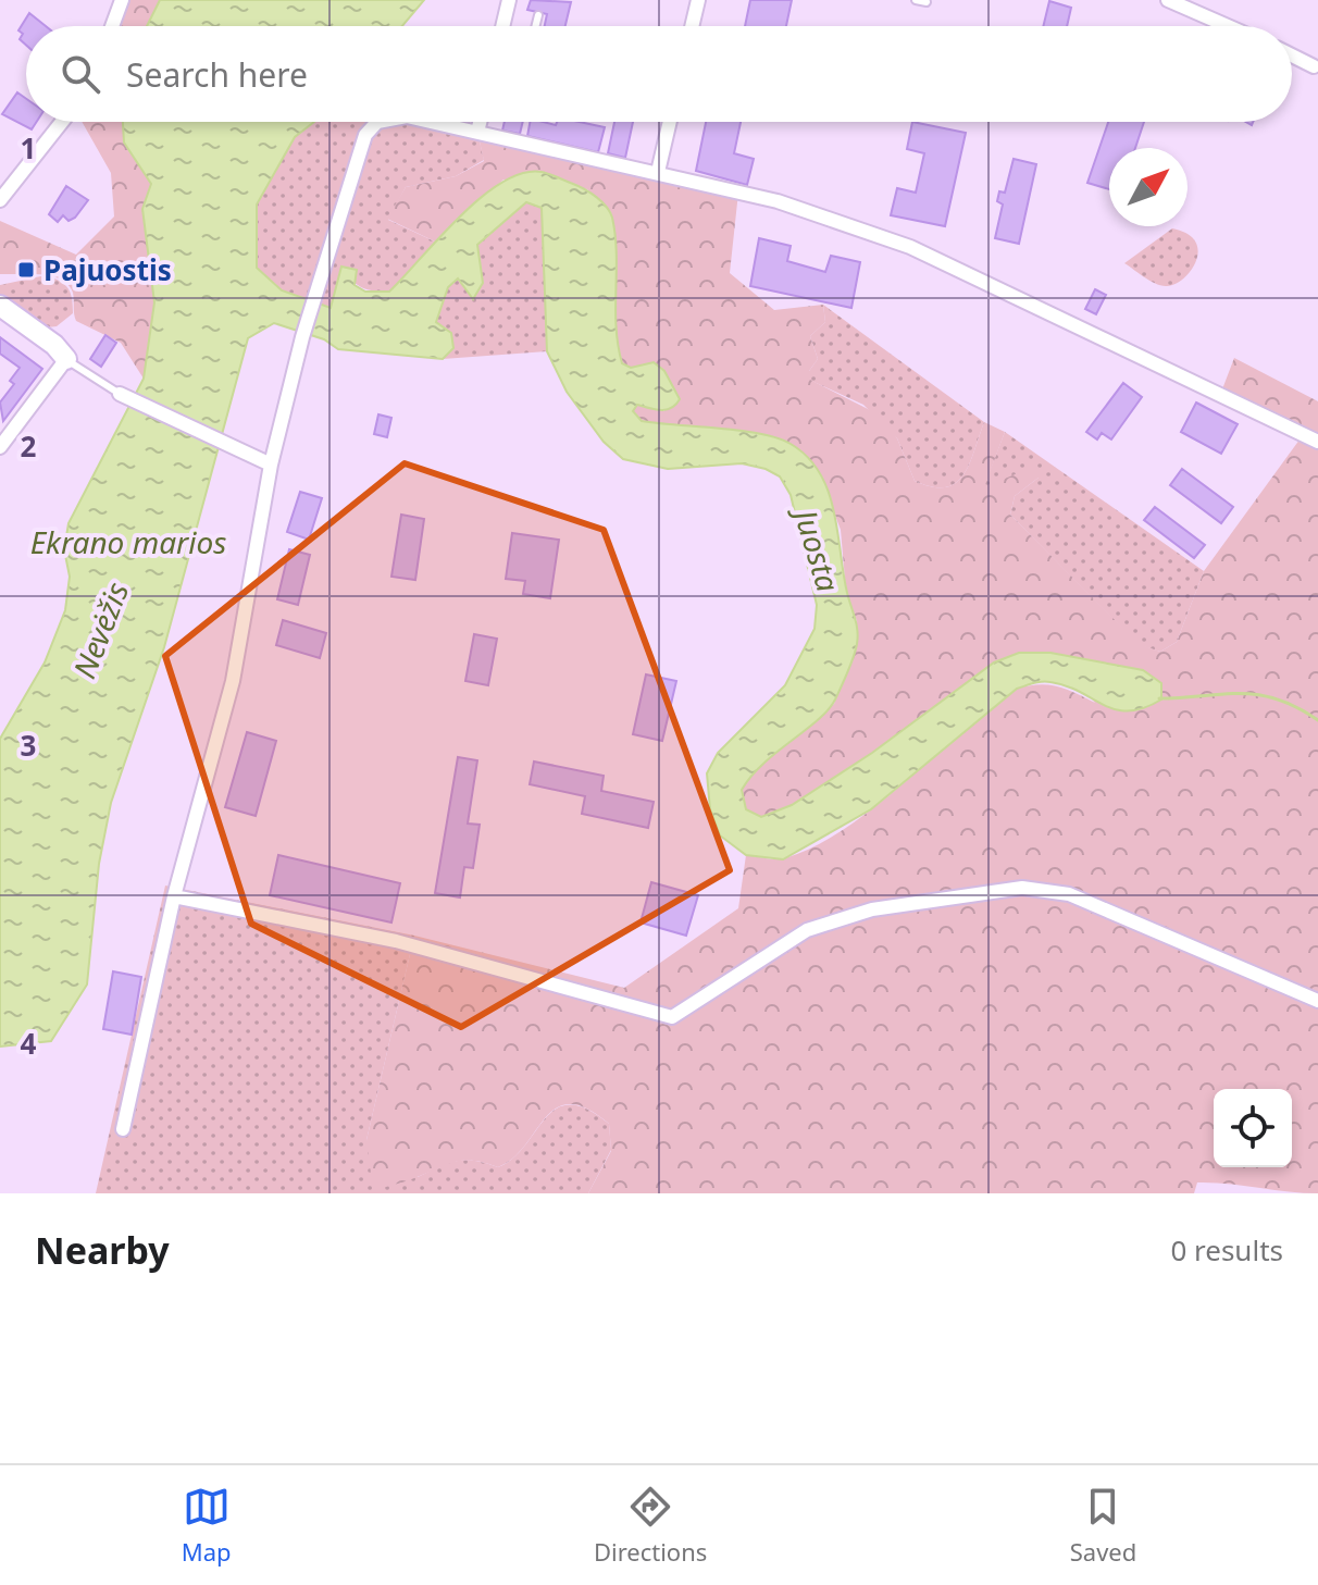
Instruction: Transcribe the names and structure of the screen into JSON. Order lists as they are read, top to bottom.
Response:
{
  "water": ["Ekrano marios", "Juosta", "Nevėžis"],
  "places": {
    "transit": ["Pajuostis"]
  },
  "north": "top right",
  "page": {
    "search": "Search here",
    "heading": ["Nearby", "0 results"],
    "nav": ["Map", "Directions", "Saved"]
  },
  "grid": {
    "rows": [
      "1",
      "2",
      "3",
      "4"
    ]
  }
}
